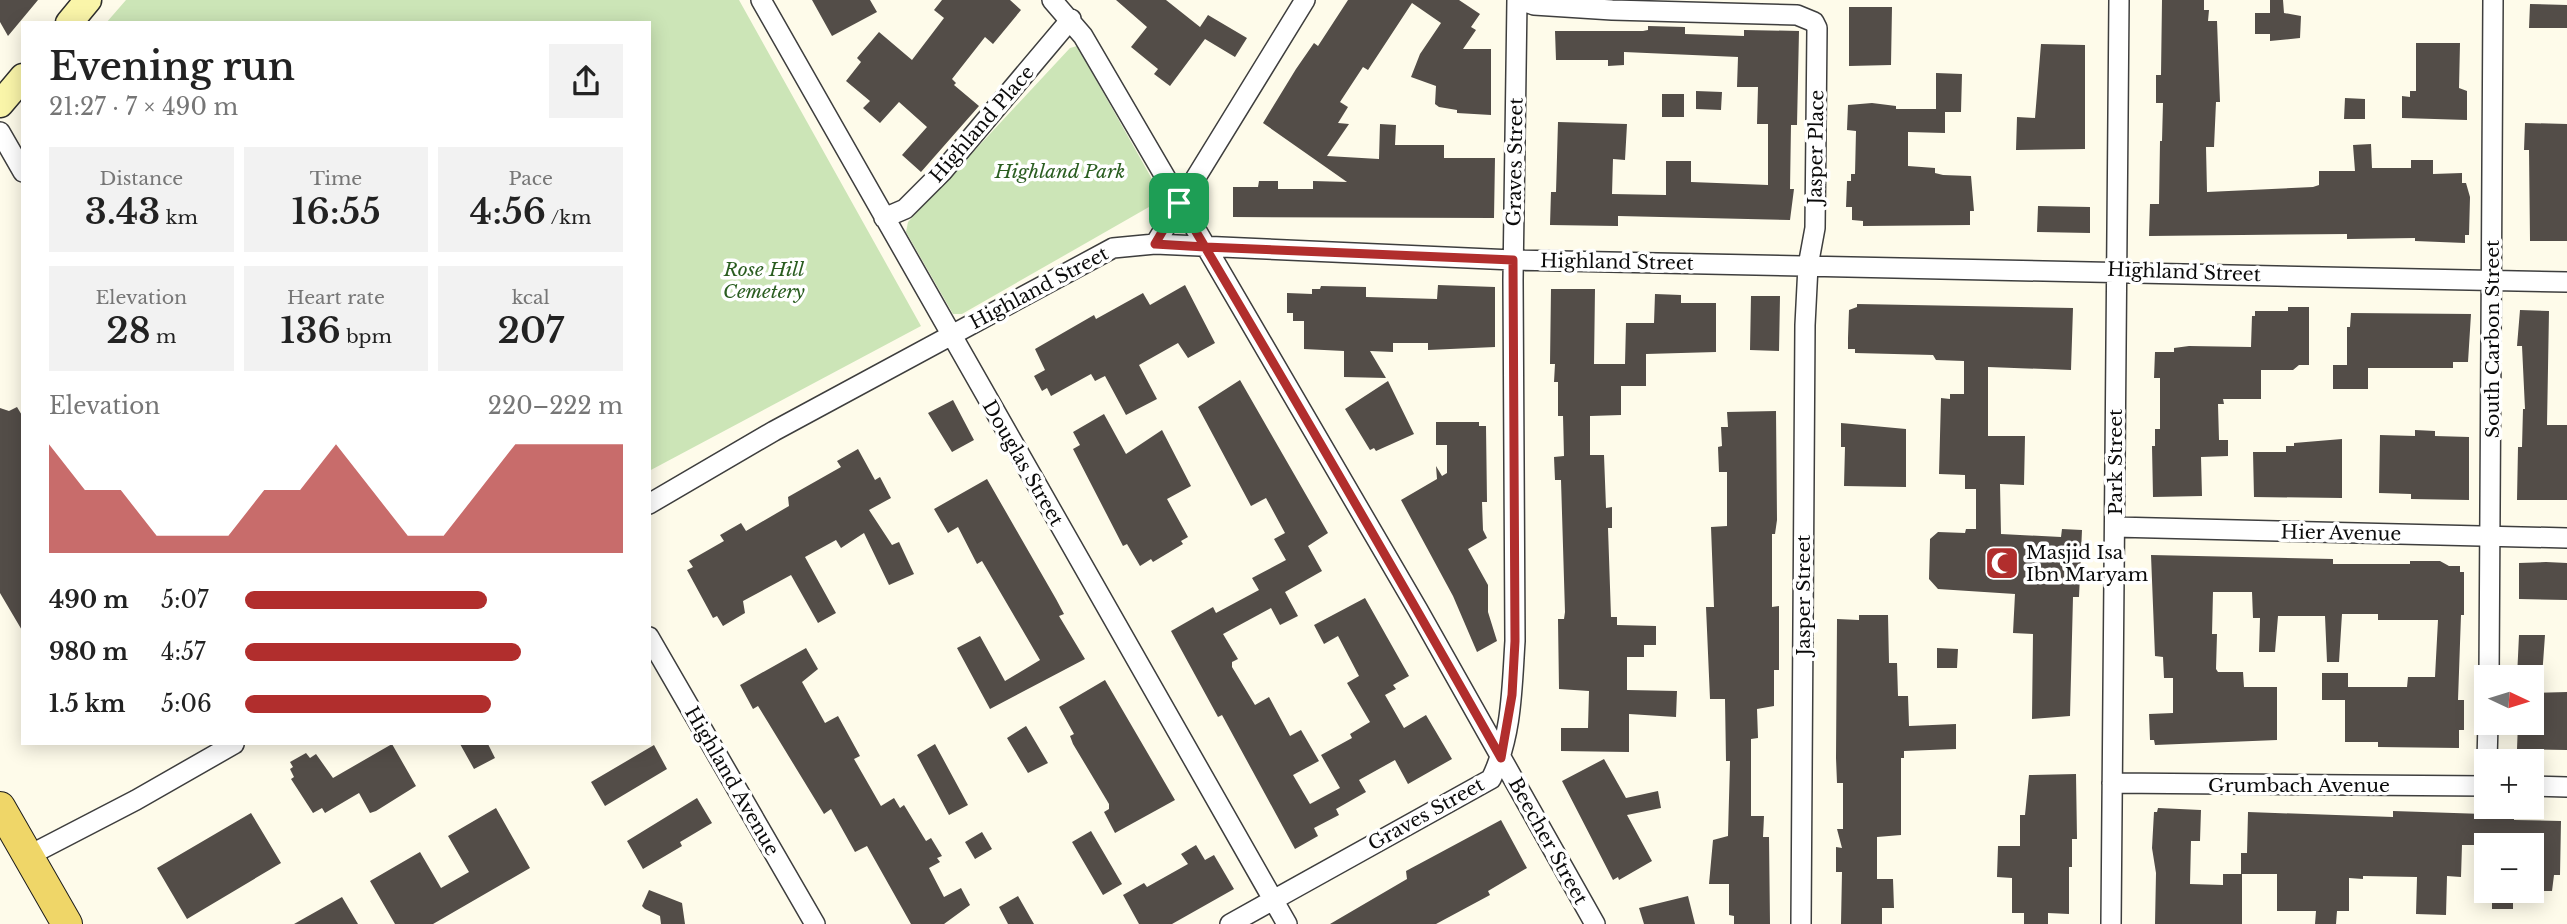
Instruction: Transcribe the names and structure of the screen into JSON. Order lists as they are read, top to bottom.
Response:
{
  "streets": {
    "street": [
      "Highland Place",
      "Jasper Place",
      "Graves Street",
      "Highland Street",
      "South Carbon Street",
      "Park Street",
      "Douglas Street",
      "Hier Avenue",
      "Jasper Street",
      "Highland Avenue",
      "Grumbach Avenue",
      "Beecher Street"
    ]
  },
  "crossings": [
    ["Highland Place", "Douglas Street"],
    ["Highland Place", "Beecher Street"],
    ["Jasper Place", "Highland Street"],
    ["Jasper Place", "Jasper Street"],
    ["Graves Street", "Highland Street"],
    ["Graves Street", "Douglas Street"],
    ["Graves Street", "Beecher Street"],
    ["Highland Street", "South Carbon Street"],
    ["Highland Street", "Park Street"],
    ["Highland Street", "Douglas Street"],
    ["Highland Street", "Jasper Street"],
    ["Highland Street", "Beecher Street"],
    ["South Carbon Street", "Hier Avenue"],
    ["Park Street", "Hier Avenue"],
    ["Park Street", "Grumbach Avenue"]
  ],
  "parks": ["Highland Park", "Rose Hill Cemetery"],
  "places": {
    "mosque": ["Masjid Isa Ibn Maryam"]
  },
  "north": "right",
  "page": {
    "heading": ["Evening run", "21:27 · 7 × 490 m"],
    "stats": [
      ["Distance", "3.43 km"],
      ["Time", "16:55"],
      ["Pace", "4:56 /km"],
      ["Elevation", "28 m"],
      ["Heart rate", "136 bpm"],
      ["kcal", "207"]
    ],
    "chart": ["Elevation", "220–222 m"],
    "list": [
      {
        "name": "490 m",
        "note": "5:07"
      },
      {
        "name": "980 m",
        "note": "4:57"
      },
      {
        "name": "1.5 km",
        "note": "5:06"
      }
    ],
    "map_buttons": ["+", "−"]
  }
}
